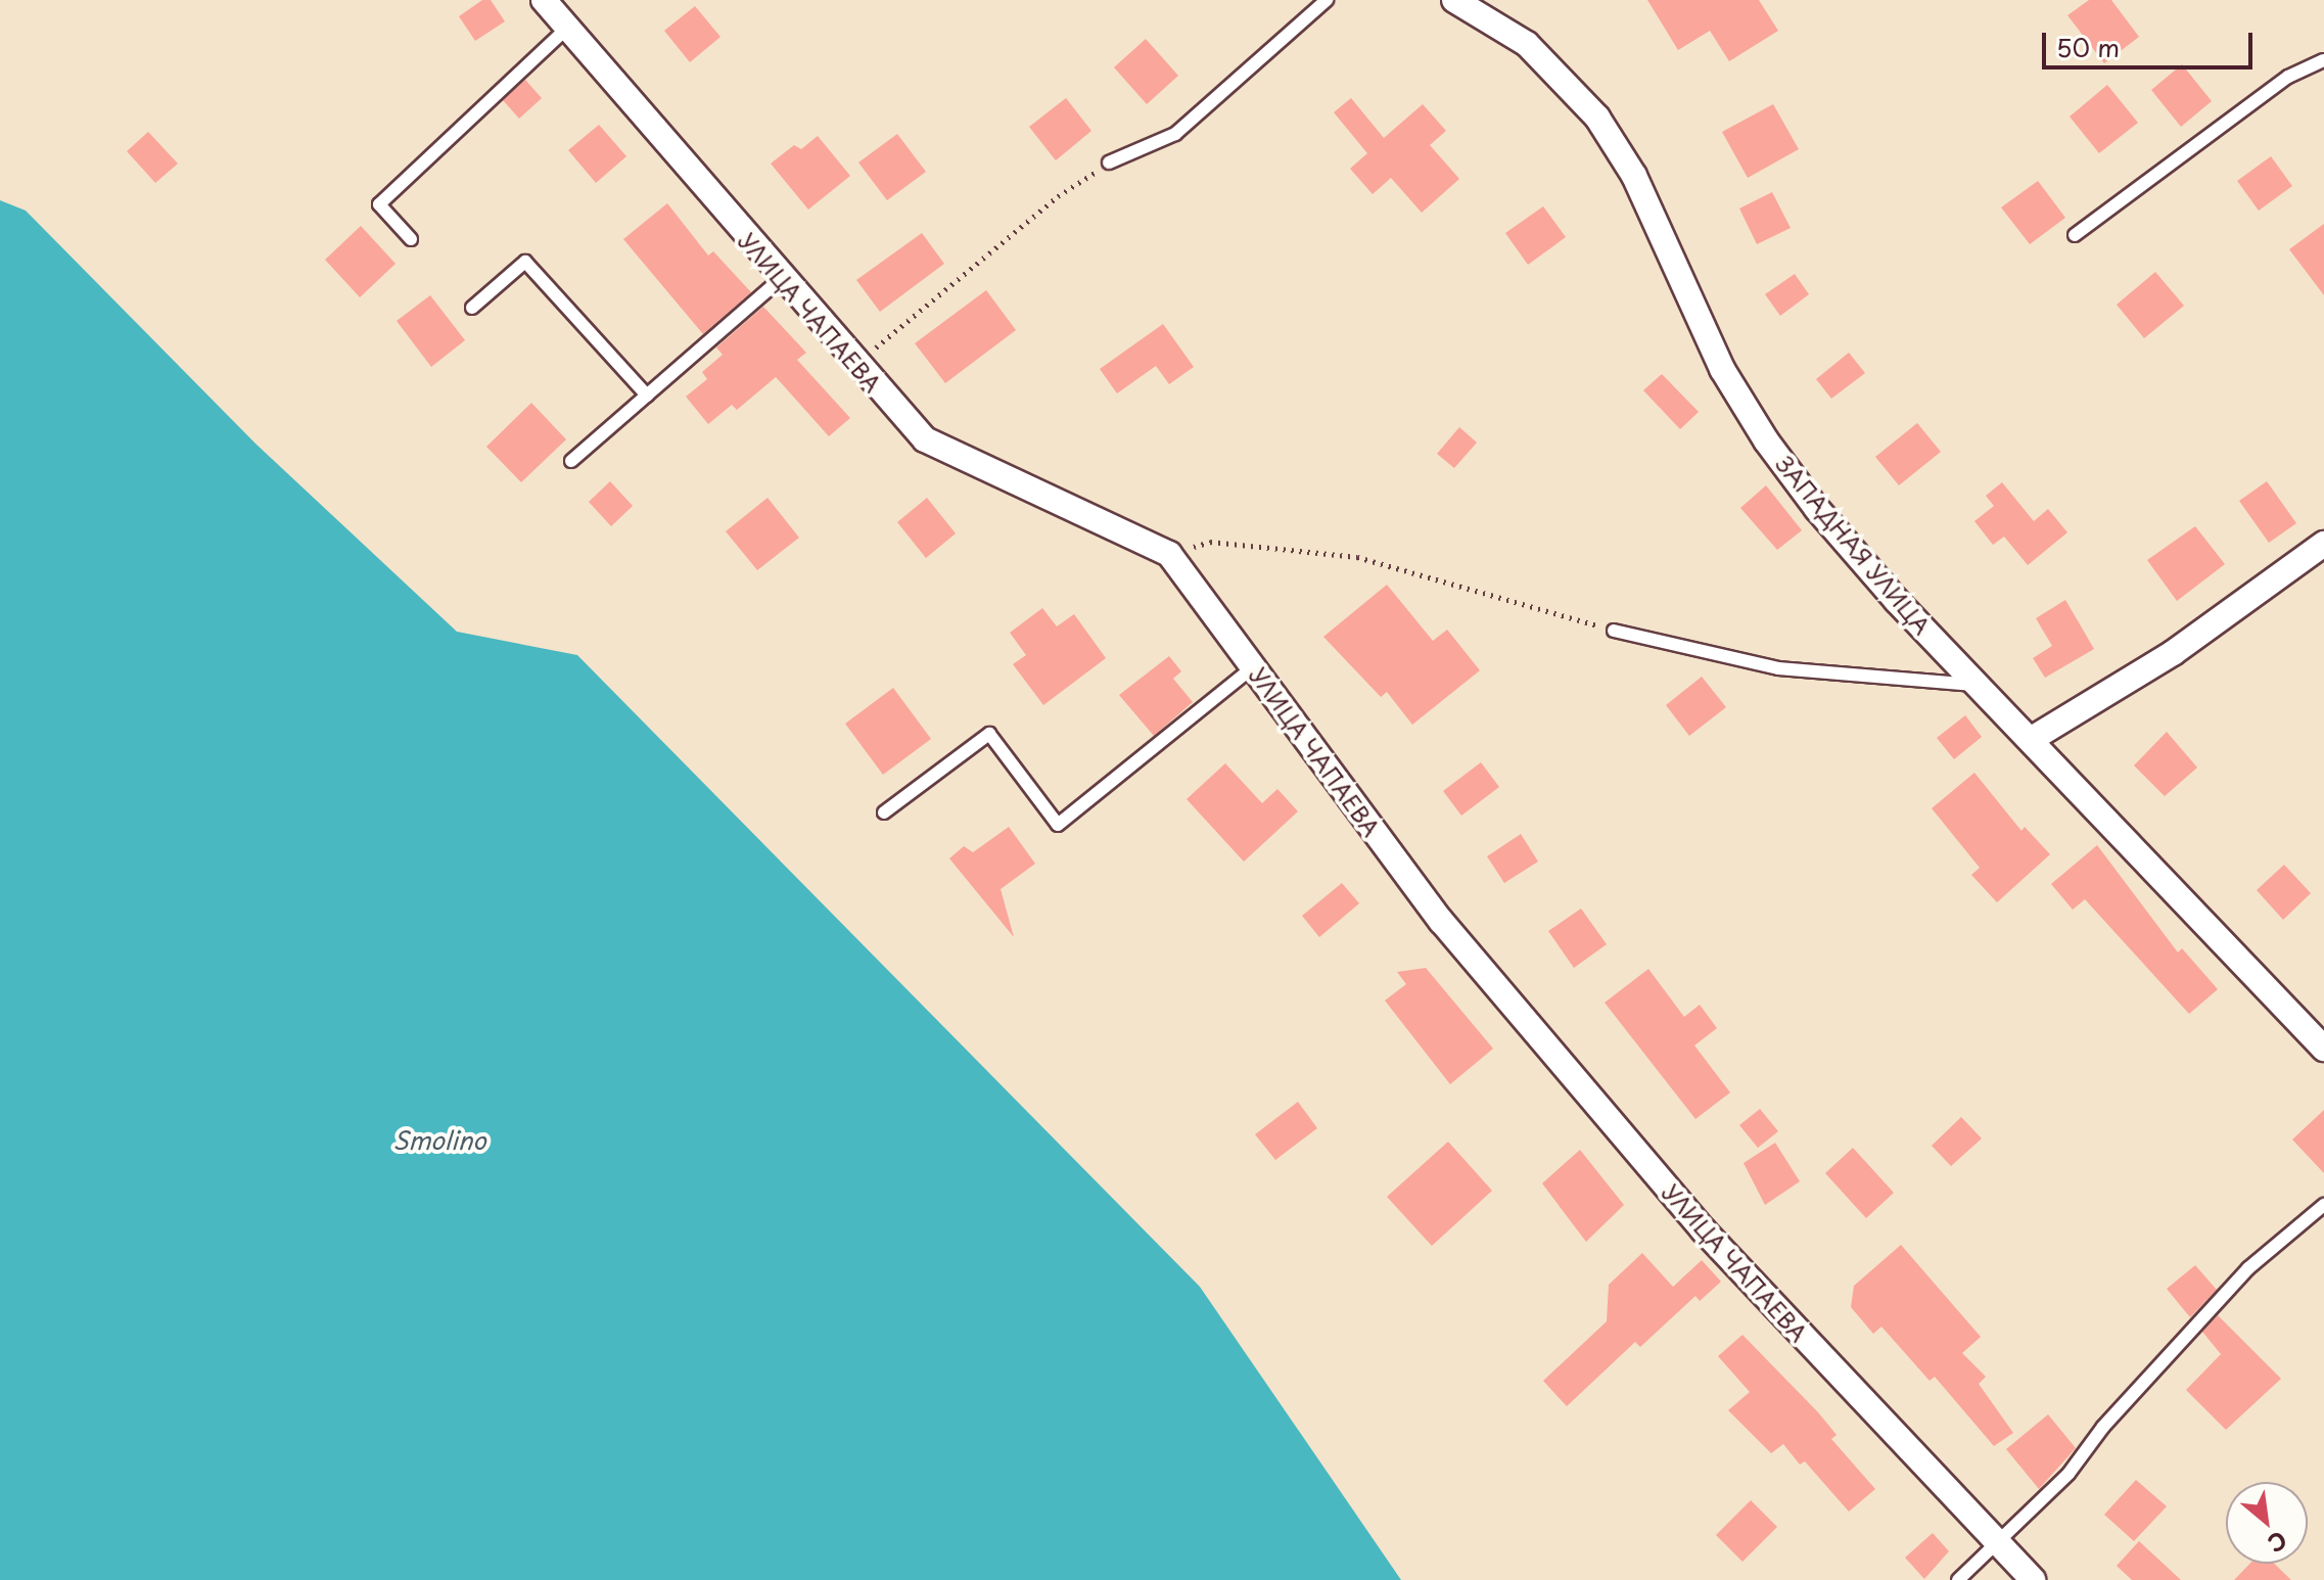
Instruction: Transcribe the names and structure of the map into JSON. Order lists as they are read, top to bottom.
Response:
{
  "streets": {
    "street": ["УЛИЦА ЧАПАЕВА", "ЗАПАДНАЯ УЛИЦА"]
  },
  "water": ["Smolino"],
  "scale_bar": "50 m",
  "north": "bottom right"
}
